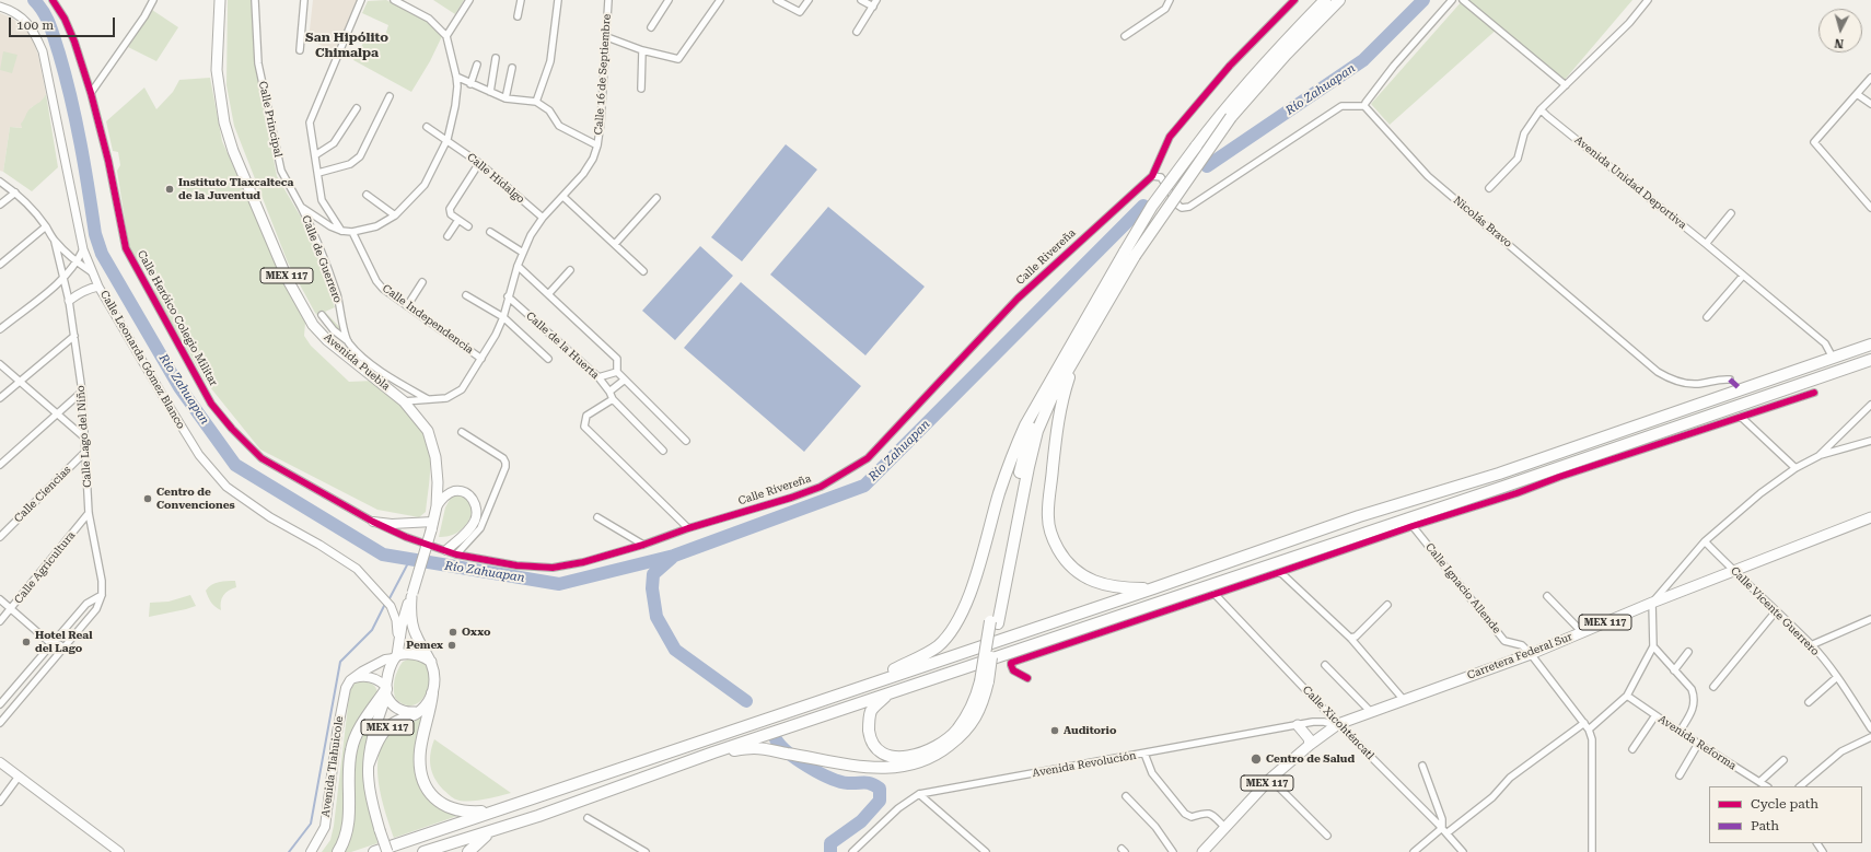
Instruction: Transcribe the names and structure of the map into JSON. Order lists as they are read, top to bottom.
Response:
{
  "streets": {
    "main road": [
      "MEX 117",
      "Avenida Puebla",
      "Carretera Federal Sur",
      "Avenida Tlahuicole"
    ],
    "street": [
      "Calle 16 de Septiembre",
      "Calle Principal",
      "Calle Hidalgo",
      "Avenida Unidad Deportiva",
      "Nicolás Bravo",
      "Calle Rivereña",
      "Calle de Guerrero",
      "Calle Heróico Colegio Militar",
      "Calle Independencia",
      "Calle de la Huerta",
      "Calle Leonarda Gómez Blanco",
      "Calle Lago del Niño",
      "Calle Ciencias",
      "Calle Agricultura",
      "Calle Ignacio Allende",
      "Calle Vicente Guerrero",
      "Calle Xicohténcatl",
      "Avenida Reforma",
      "Avenida Revolución"
    ]
  },
  "crossings": [
    ["Calle 16 de Septiembre", "Calle Hidalgo"],
    ["Calle 16 de Septiembre", "Calle Independencia"],
    ["Calle 16 de Septiembre", "Calle de la Huerta"],
    ["Calle 16 de Septiembre", "Avenida Puebla"],
    ["Calle Principal", "Calle Hidalgo"],
    ["Calle Principal", "Calle de Guerrero"],
    ["Calle Principal", "Calle Independencia"],
    ["Calle Rivereña", "Calle Heróico Colegio Militar"],
    ["MEX 117", "Calle Leonarda Gómez Blanco"],
    ["MEX 117", "Avenida Puebla"],
    ["MEX 117", "Carretera Federal Sur"],
    ["MEX 117", "Calle Xicohténcatl"],
    ["MEX 117", "Avenida Revolución"],
    ["MEX 117", "Avenida Tlahuicole"],
    ["Calle Lago del Niño", "Calle Ciencias"],
    ["Calle Lago del Niño", "Calle Agricultura"],
    ["Calle Ignacio Allende", "Carretera Federal Sur"],
    ["Calle Vicente Guerrero", "Carretera Federal Sur"],
    ["Carretera Federal Sur", "Calle Xicohténcatl"],
    ["Carretera Federal Sur", "Avenida Revolución"],
    ["Calle Xicohténcatl", "Avenida Revolución"]
  ],
  "districts": ["San Hipólito Chimalpa"],
  "water": ["Río Zahuapan"],
  "places": [
    "Instituto Tlaxcalteca de la Juventud",
    "Centro de Convenciones",
    "Oxxo",
    "Hotel Real del Lago",
    "Pemex",
    "Auditorio",
    "Centro de Salud"
  ],
  "legend": ["Cycle path", "Path"],
  "scale_bar": "100 m",
  "north": "bottom"
}
